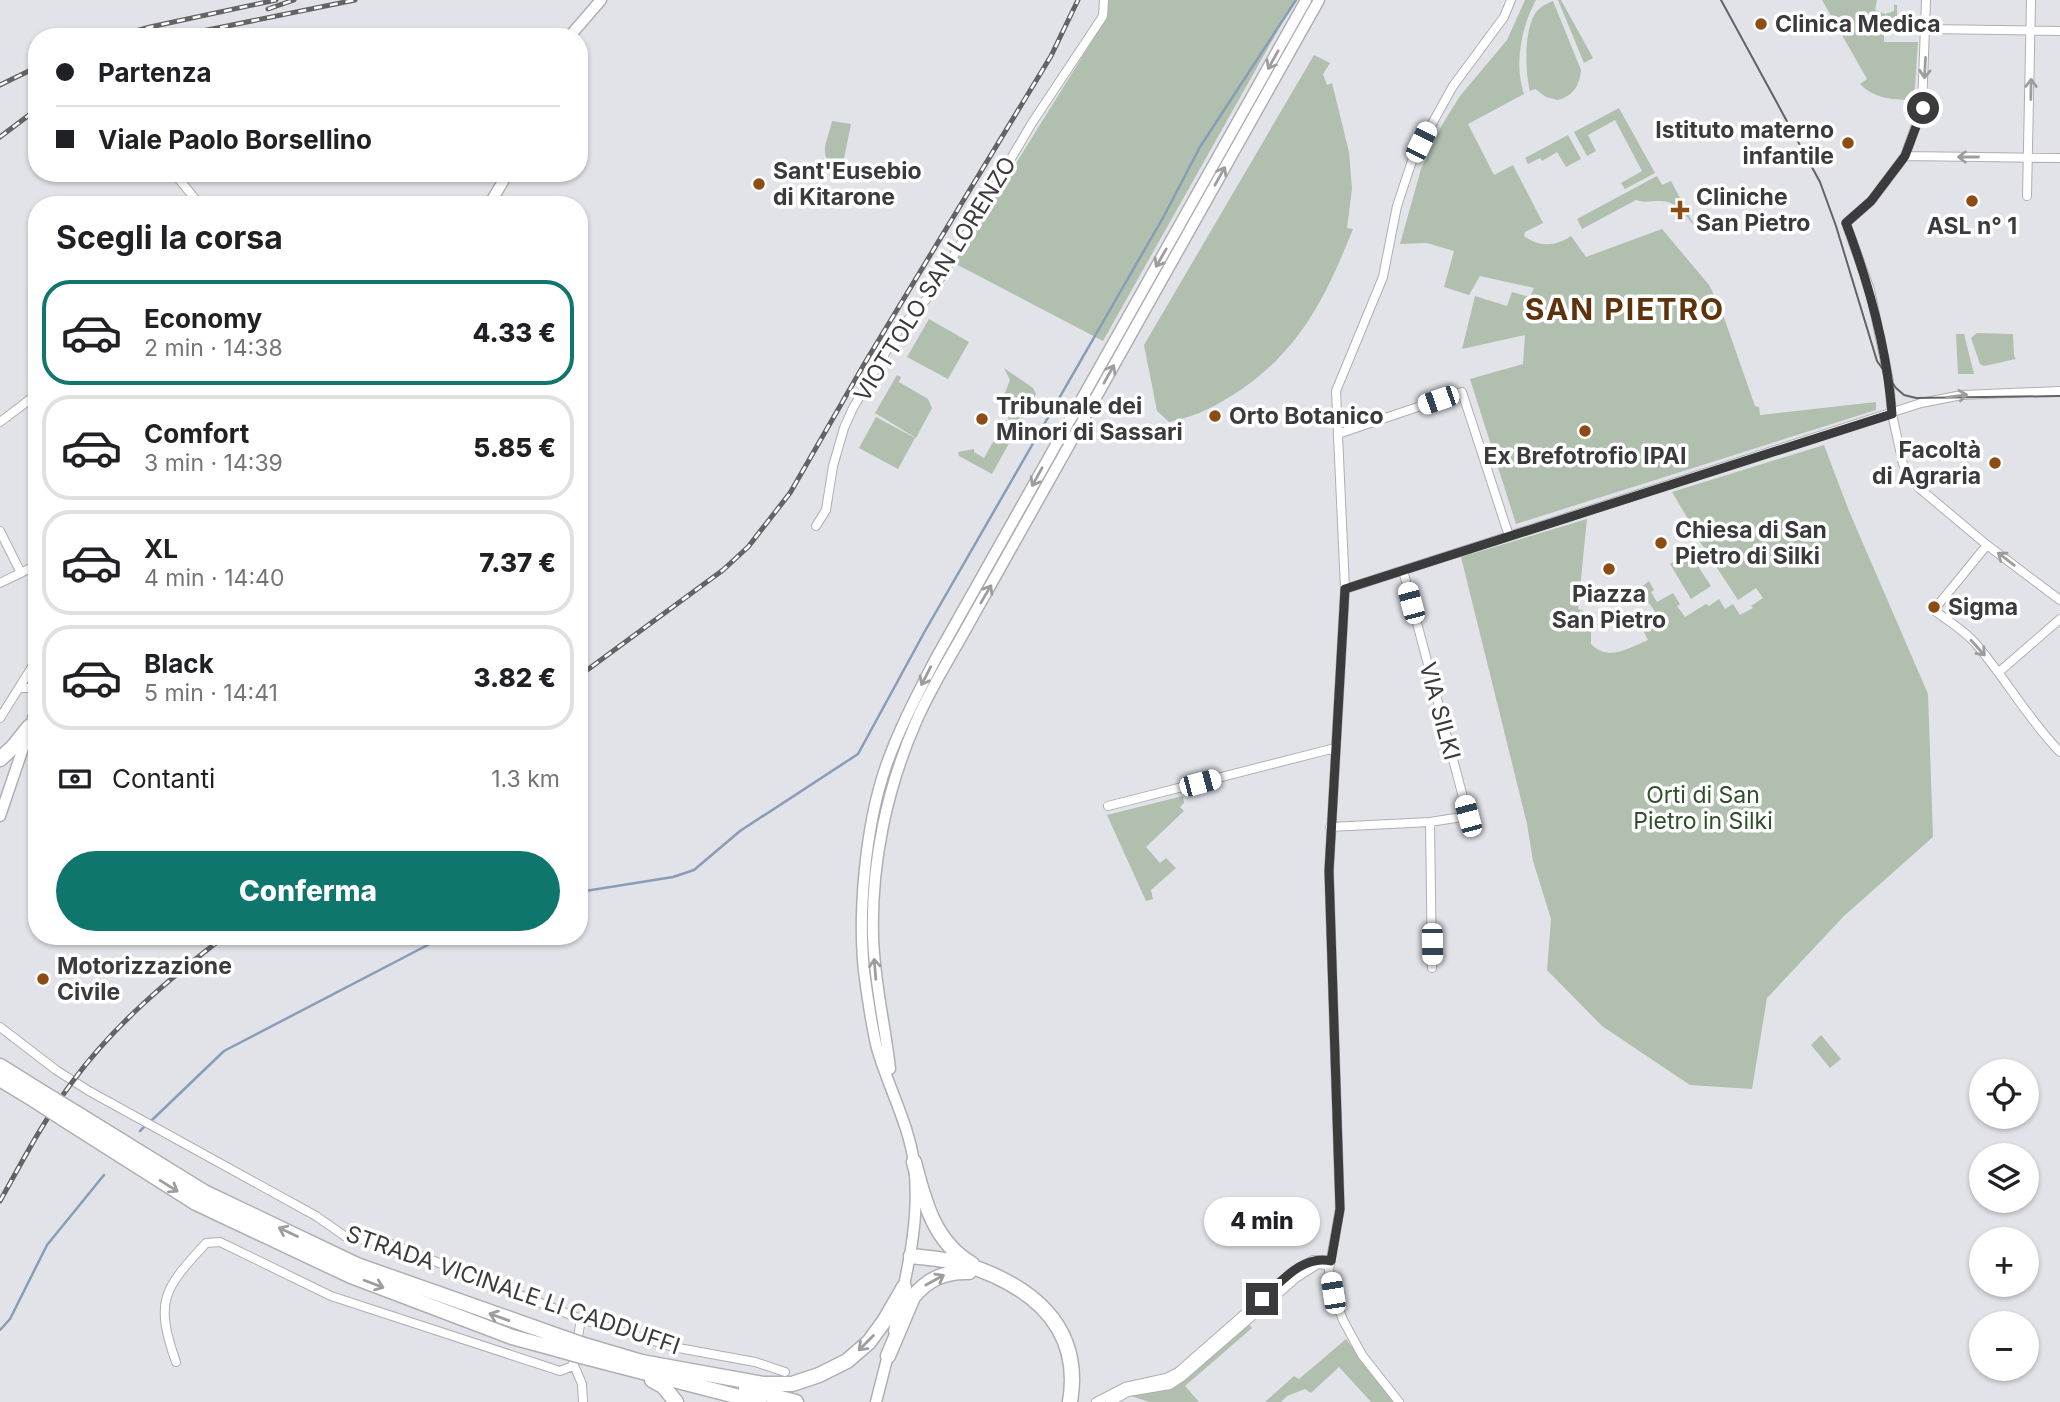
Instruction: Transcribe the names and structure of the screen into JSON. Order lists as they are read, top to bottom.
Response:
{
  "streets": {
    "street": ["VIOTTOLO SAN LORENZO", "VIA SILKI", "STRADA VICINALE LI CADDUFFI"]
  },
  "districts": ["SAN PIETRO"],
  "parks": ["Orti di San Pietro in Silki"],
  "places": {
    "other": [
      "Clinica Medica",
      "Istituto materno infantile",
      "Sant'Eusebio di Kitarone",
      "ASL n° 1",
      "Orto Botanico",
      "Tribunale dei Minori di Sassari",
      "Ex Brefotrofio IPAI",
      "Facoltà di Agraria",
      "Chiesa di San Pietro di Silki",
      "Piazza San Pietro",
      "Sigma",
      "Motorizzazione Civile"
    ],
    "health": ["Cliniche San Pietro"]
  },
  "page": {
    "banner": ["Partenza", "Viale Paolo Borsellino"],
    "heading": "Scegli la corsa",
    "list": [
      {
        "name": "Economy",
        "note": "2 min · 14:38",
        "value": "4.33 €"
      },
      {
        "name": "Comfort",
        "note": "3 min · 14:39",
        "value": "5.85 €"
      },
      {
        "name": "XL",
        "note": "4 min · 14:40",
        "value": "7.37 €"
      },
      {
        "name": "Black",
        "note": "5 min · 14:41",
        "value": "3.82 €"
      }
    ],
    "pay": ["Contanti", "1.3 km"],
    "buttons": "Conferma",
    "map_buttons": ["+", "−"],
    "bubble": "4 min"
  }
}
